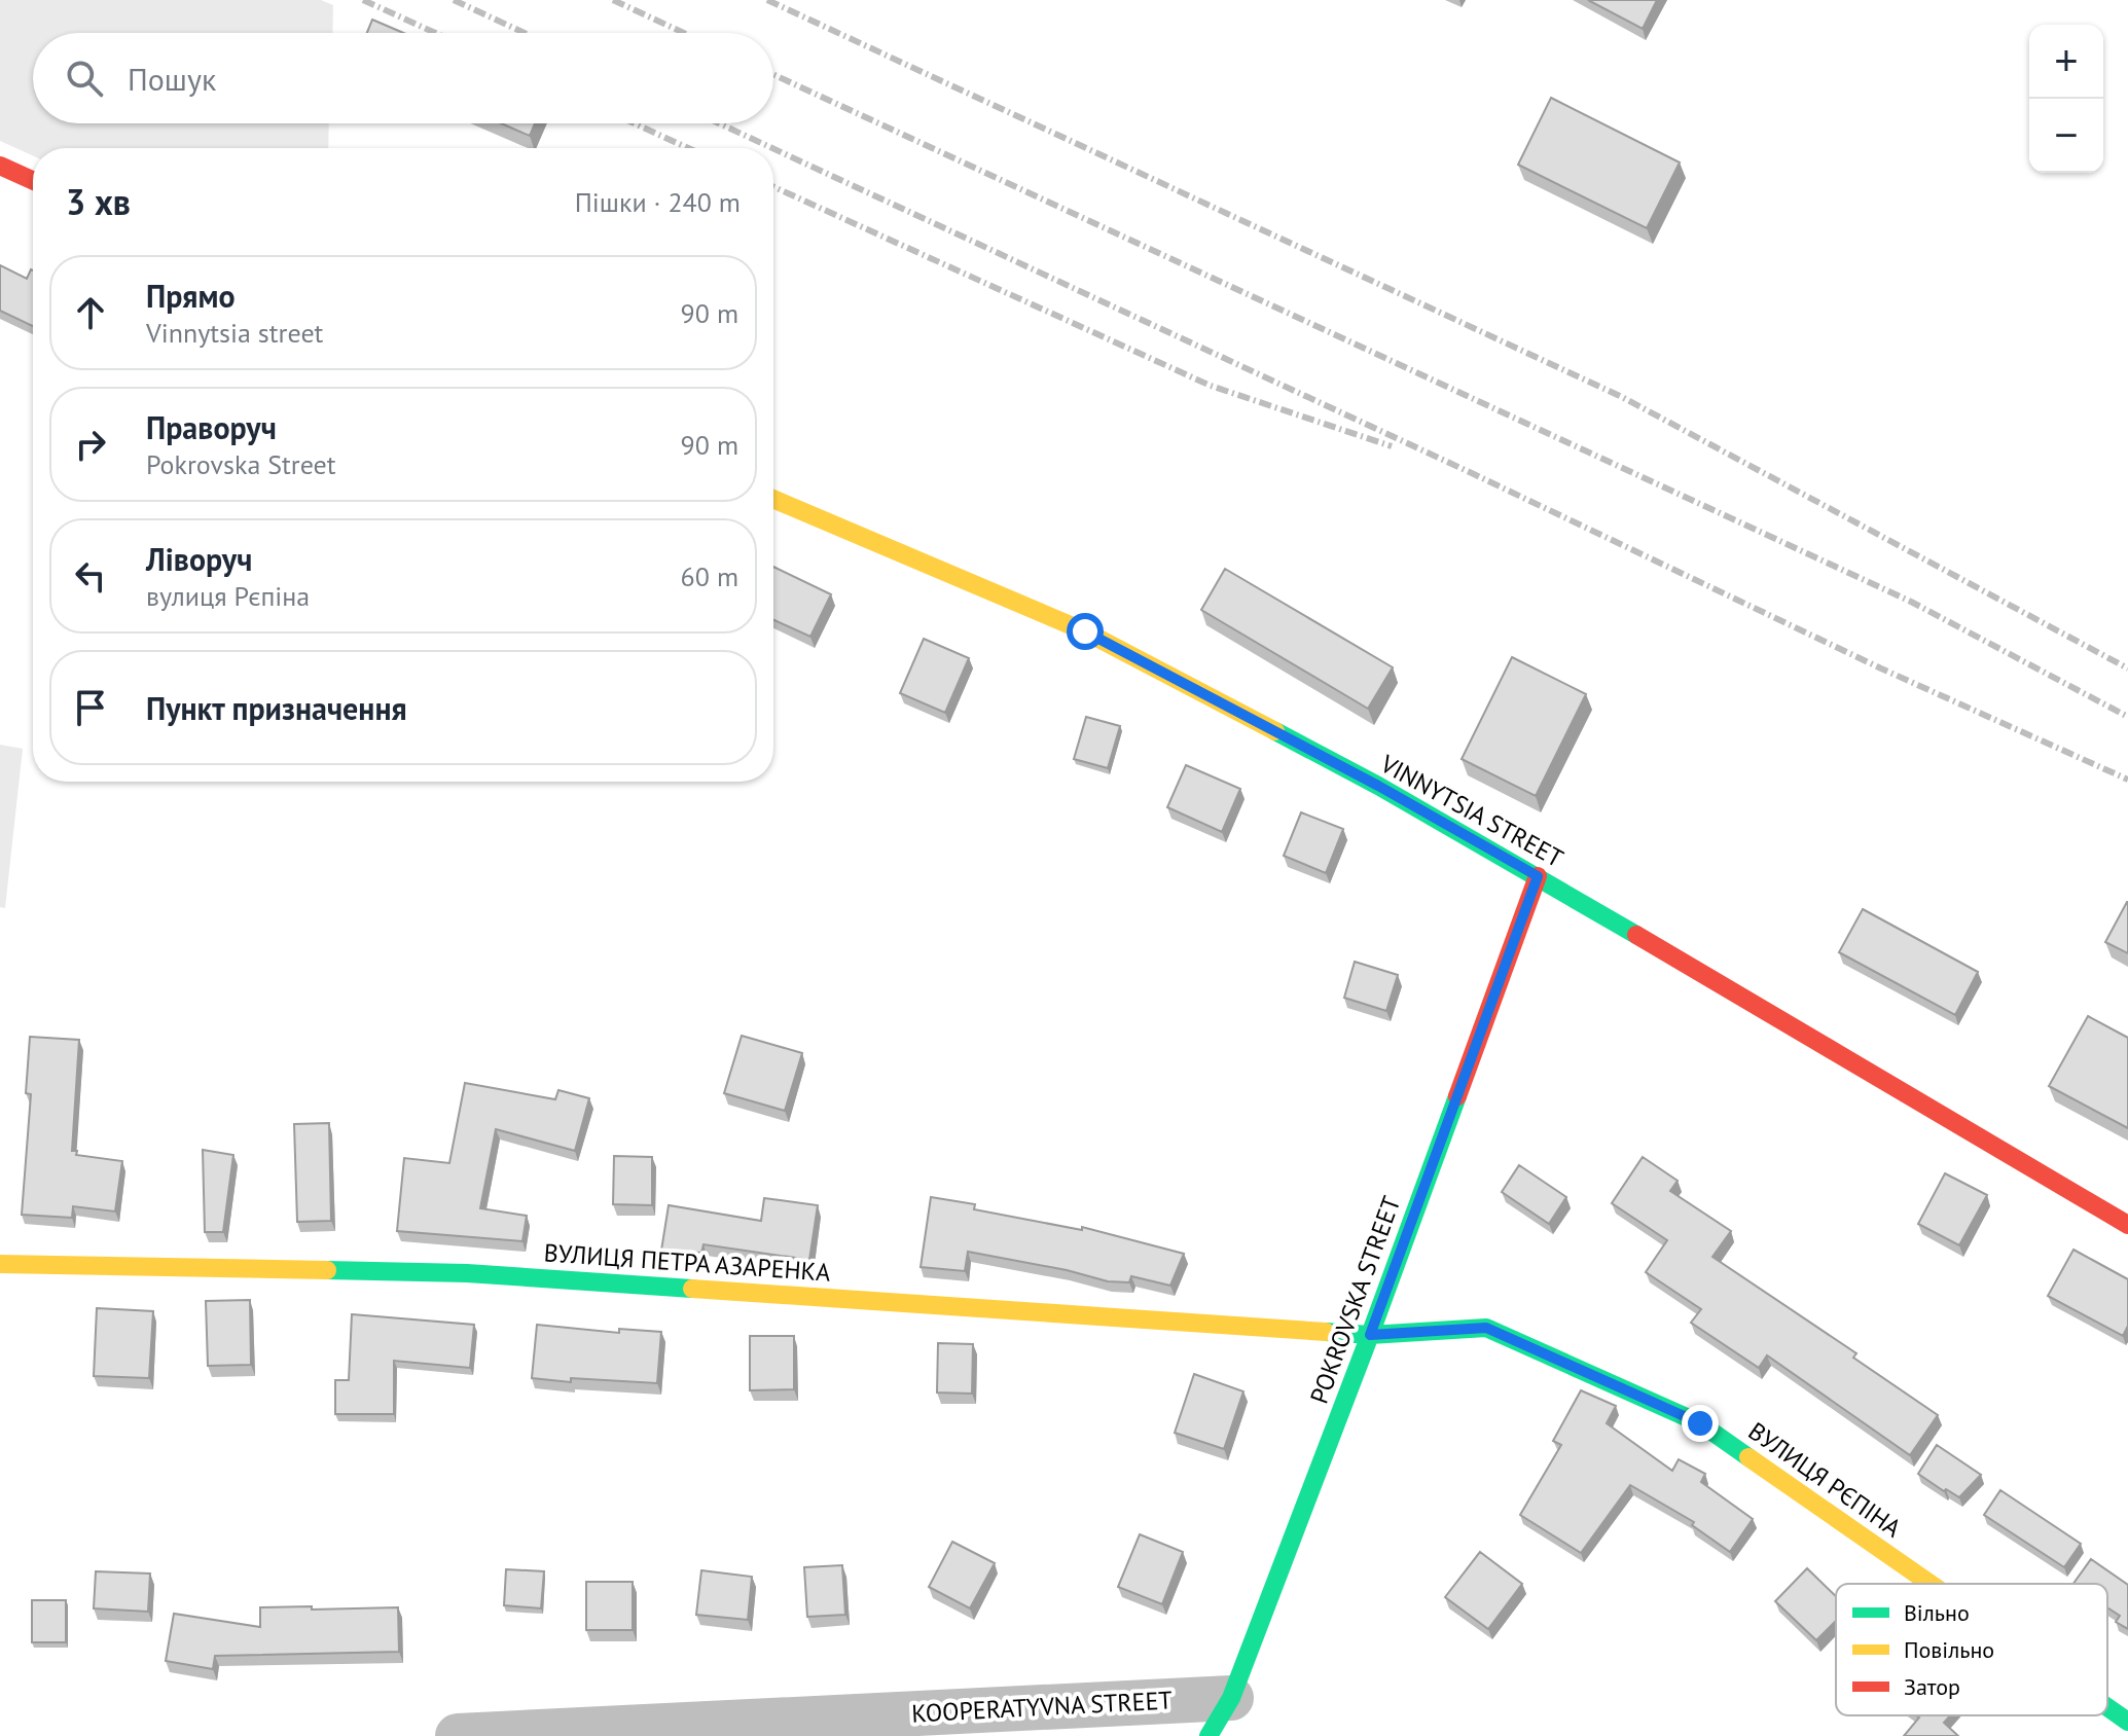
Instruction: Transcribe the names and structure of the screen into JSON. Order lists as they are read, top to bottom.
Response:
{
  "streets": {
    "street": [
      "VINNYTSIA STREET",
      "ВУЛИЦЯ ПЕТРА АЗАРЕНКА",
      "POKROVSKA STREET",
      "ВУЛИЦЯ РЄПІНА",
      "KOOPERATYVNA STREET"
    ]
  },
  "crossings": [
    ["VINNYTSIA STREET", "POKROVSKA STREET"],
    ["ВУЛИЦЯ ПЕТРА АЗАРЕНКА", "POKROVSKA STREET"],
    ["ВУЛИЦЯ ПЕТРА АЗАРЕНКА", "ВУЛИЦЯ РЄПІНА"],
    ["POKROVSKA STREET", "ВУЛИЦЯ РЄПІНА"],
    ["POKROVSKA STREET", "KOOPERATYVNA STREET"]
  ],
  "legend": ["Вільно", "Повільно", "Затор"],
  "page": {
    "map_buttons": ["+", "−"],
    "search": "Пошук",
    "heading": ["3 хв", "Пішки · 240 m"],
    "list": [
      ["Прямо", "Vinnytsia street", "90 m"],
      ["Праворуч", "Pokrovska Street", "90 m"],
      ["Ліворуч", "вулиця Рєпіна", "60 m"],
      "Пункт призначення"
    ]
  }
}
